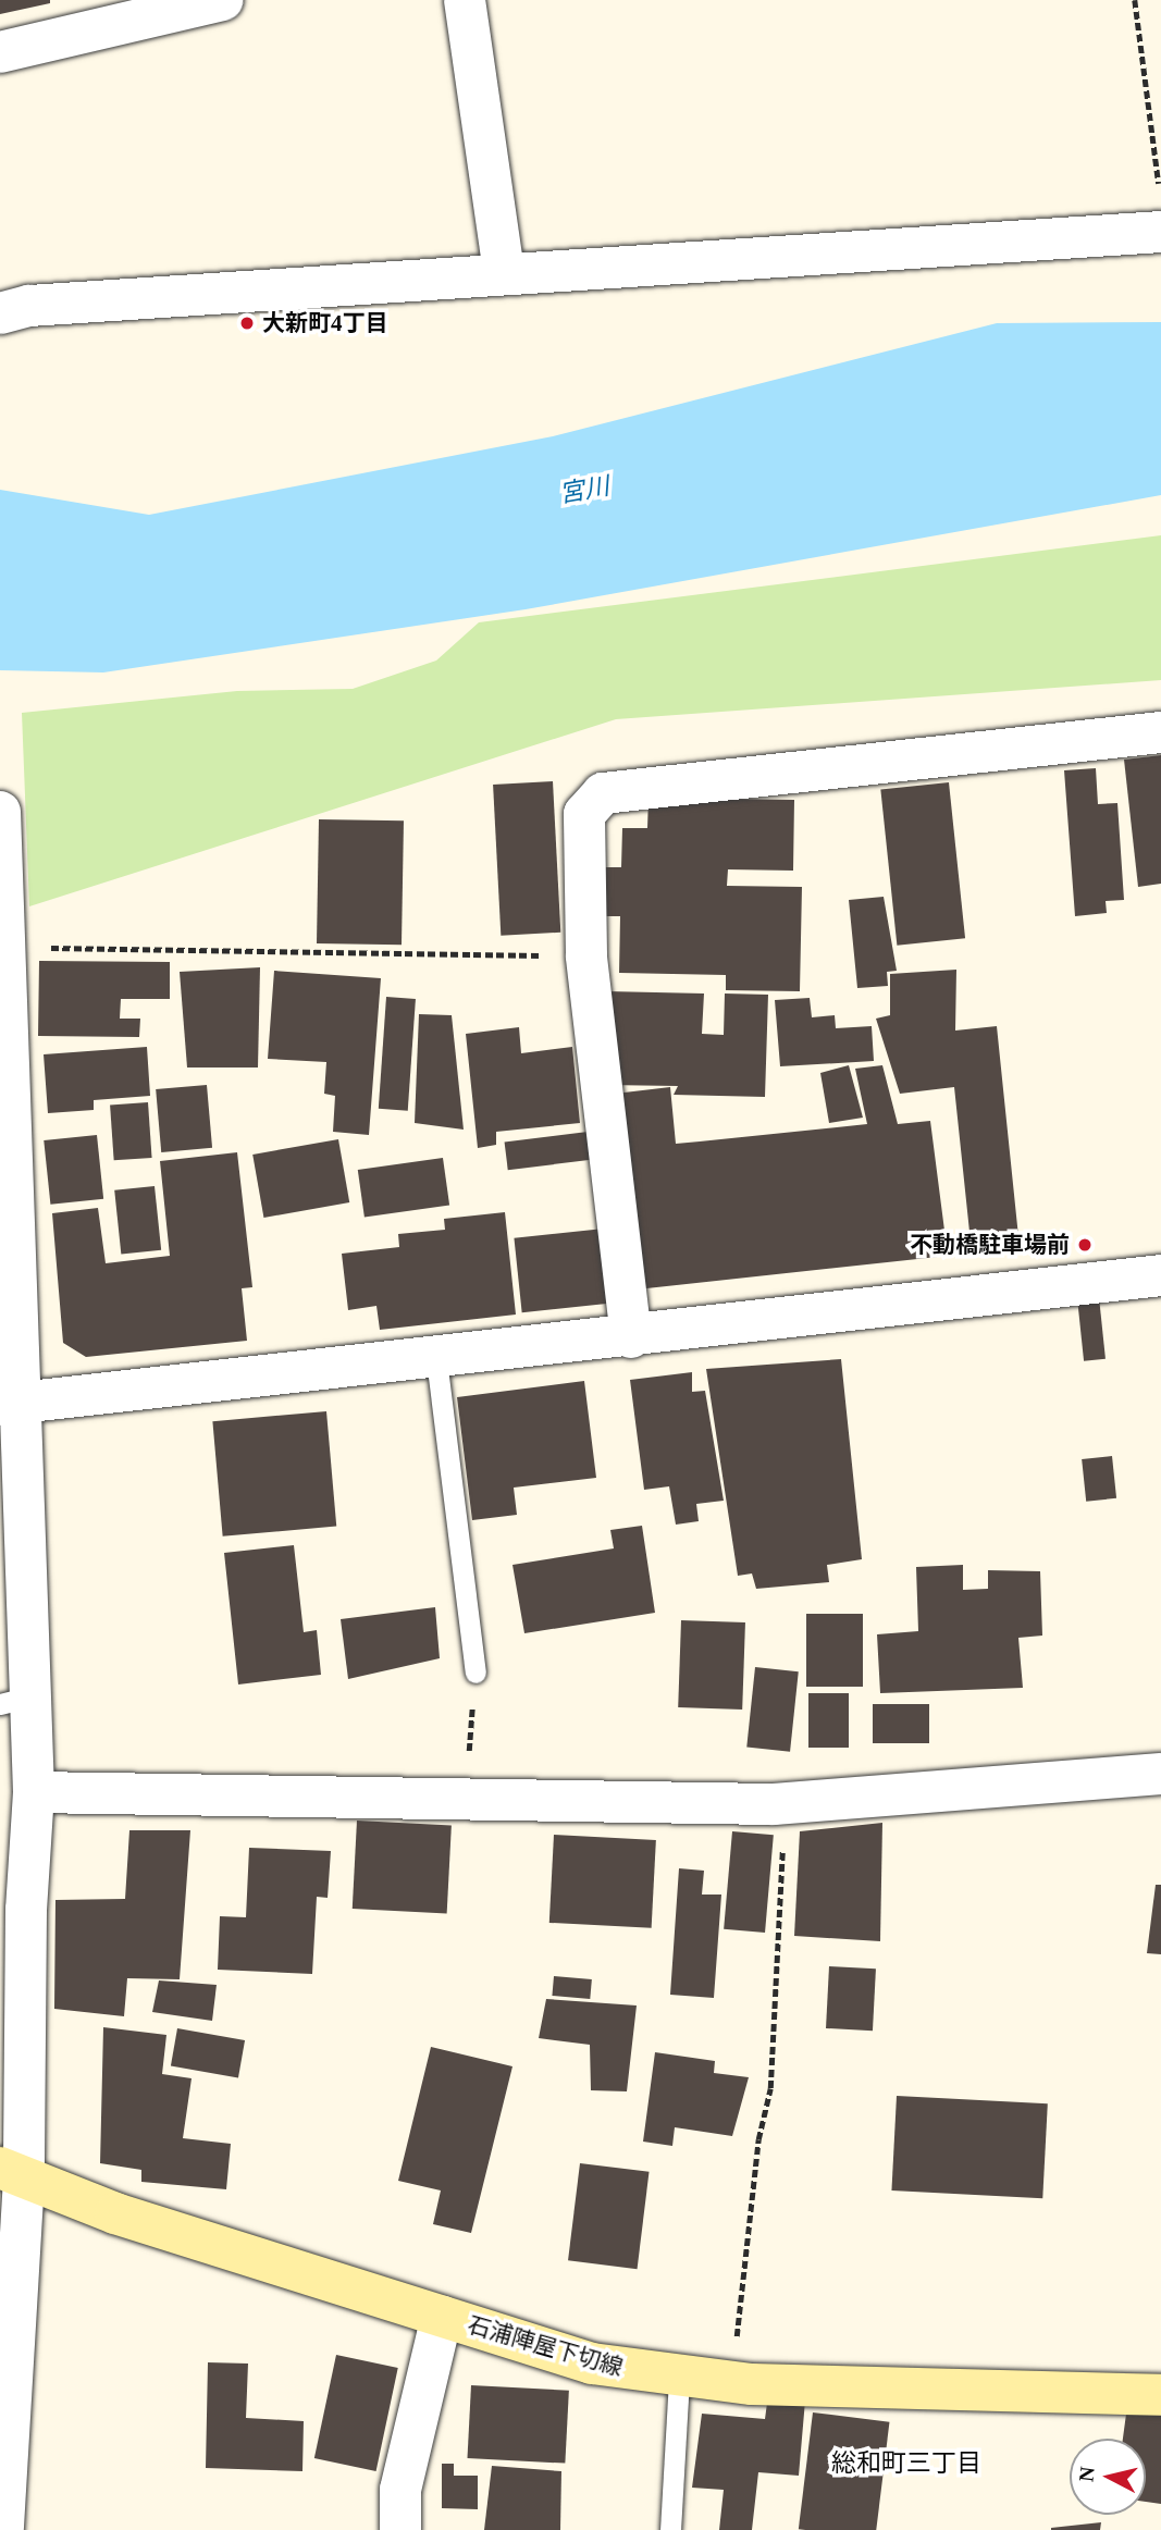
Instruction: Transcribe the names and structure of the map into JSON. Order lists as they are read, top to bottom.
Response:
{
  "streets": {
    "main road": ["石浦陣屋下切線"]
  },
  "districts": ["総和町三丁目"],
  "water": ["宮川"],
  "places": ["大新町4丁目", "不動橋駐車場前"],
  "north": "left"
}
